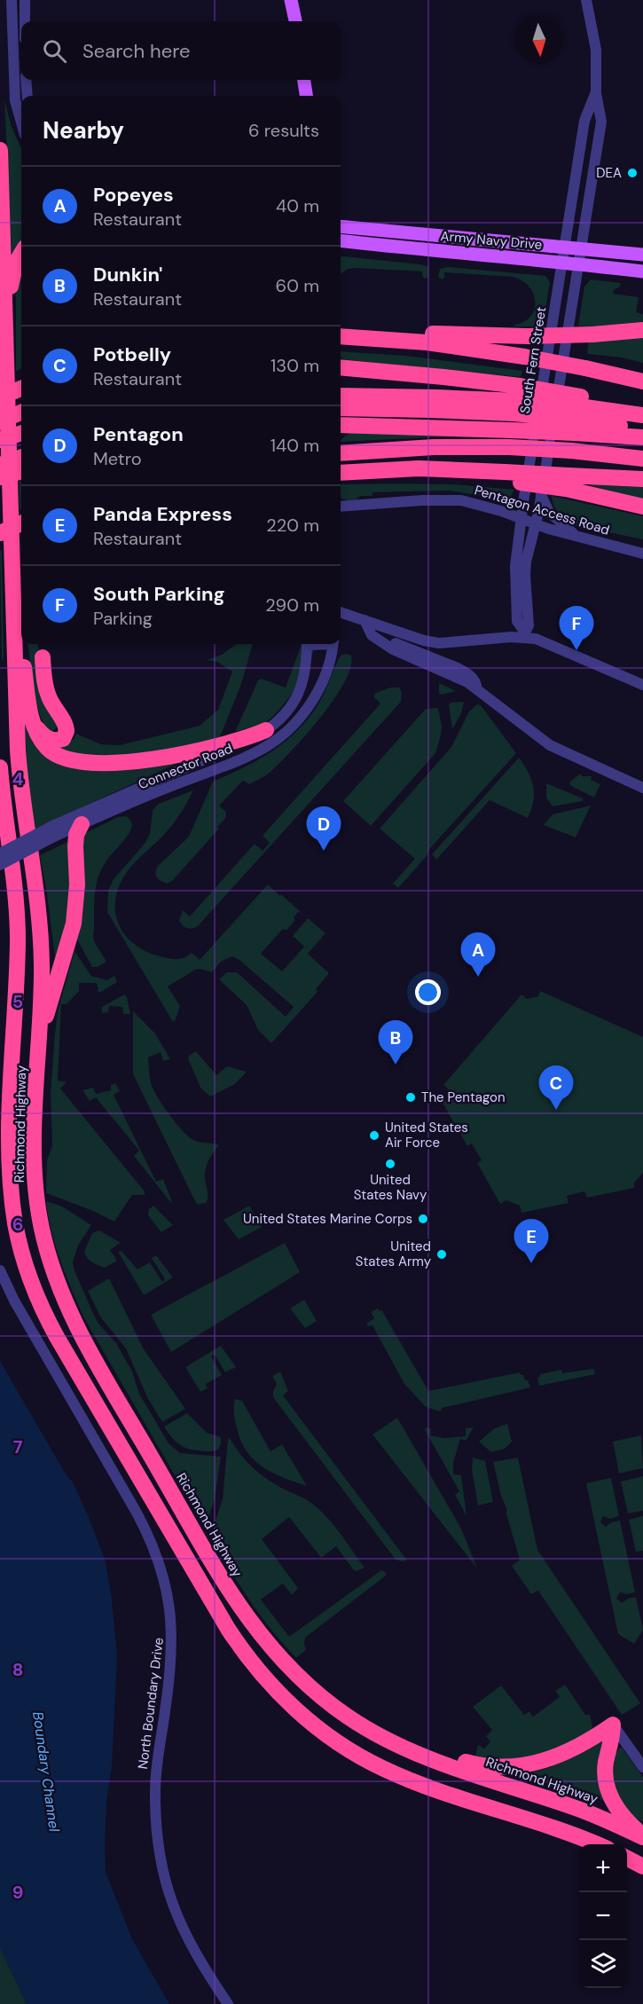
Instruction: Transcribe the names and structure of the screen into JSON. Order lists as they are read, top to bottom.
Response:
{
  "streets": {
    "highway": ["Richmond Highway"],
    "main road": ["Army Navy Drive"],
    "street": [
      "South Fern Street",
      "Pentagon Access Road",
      "Connector Road",
      "North Boundary Drive"
    ]
  },
  "crossings": [
    ["Army Navy Drive", "South Fern Street"],
    ["South Fern Street", "Pentagon Access Road"]
  ],
  "water": ["Boundary Channel"],
  "places": [
    "DEA",
    "The Pentagon",
    "United States Air Force",
    "United States Navy",
    "United States Marine Corps",
    "United States Army"
  ],
  "north": "bottom",
  "page": {
    "search": "Search here",
    "heading": ["Nearby", "6 results"],
    "list": [
      {
        "mark": "A",
        "name": "Popeyes",
        "note": "Restaurant",
        "value": "40 m"
      },
      {
        "mark": "B",
        "name": "Dunkin'",
        "note": "Restaurant",
        "value": "60 m"
      },
      {
        "mark": "C",
        "name": "Potbelly",
        "note": "Restaurant",
        "value": "130 m"
      },
      {
        "mark": "D",
        "name": "Pentagon",
        "note": "Metro",
        "value": "140 m"
      },
      {
        "mark": "E",
        "name": "Panda Express",
        "note": "Restaurant",
        "value": "220 m"
      },
      {
        "mark": "F",
        "name": "South Parking",
        "note": "Parking",
        "value": "290 m"
      }
    ],
    "pins": [
      "F",
      "D",
      "A",
      "B",
      "C",
      "E"
    ],
    "map_buttons": ["+", "−"]
  },
  "grid": {
    "rows": [
      "4",
      "5",
      "6",
      "7",
      "8",
      "9"
    ]
  }
}
